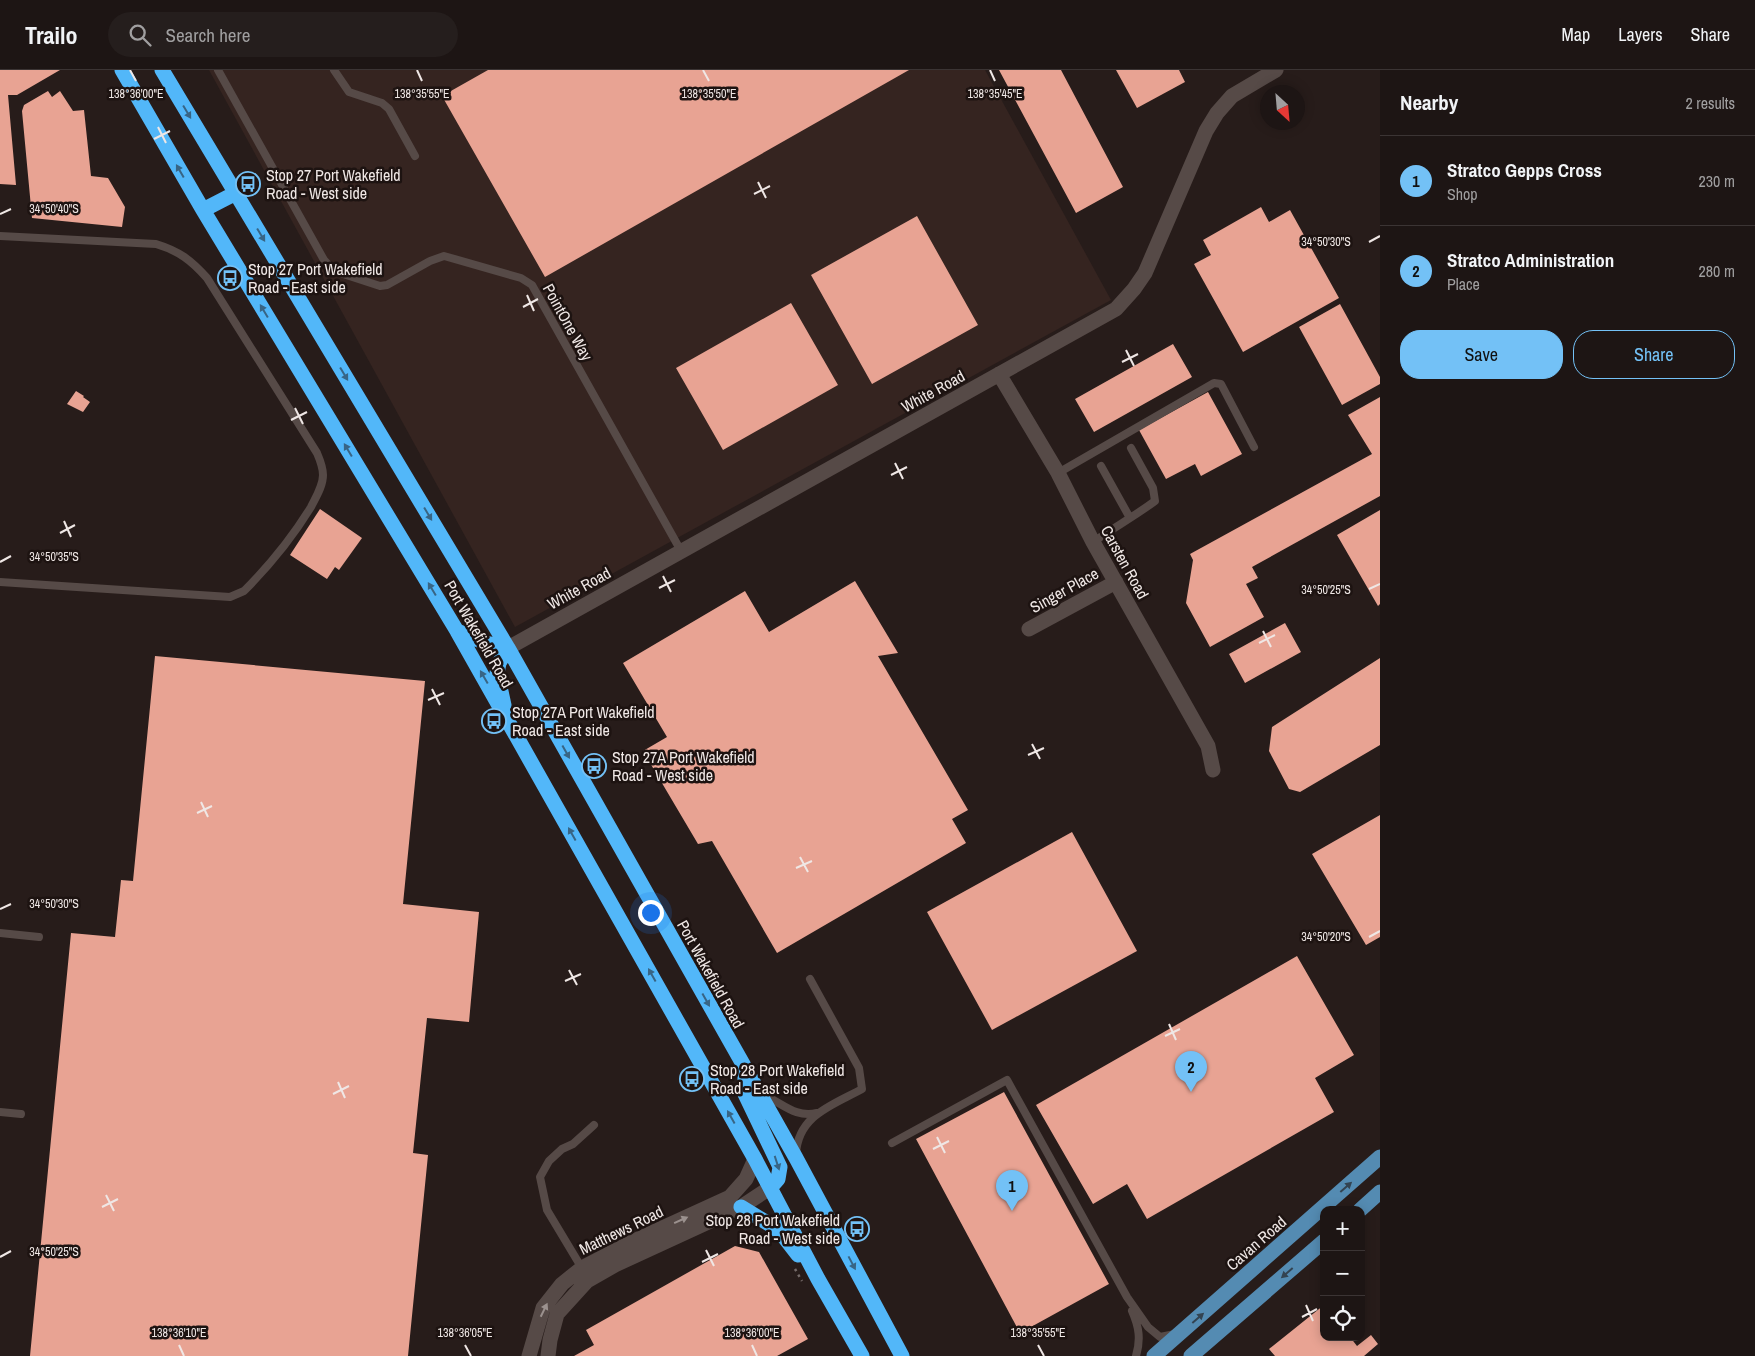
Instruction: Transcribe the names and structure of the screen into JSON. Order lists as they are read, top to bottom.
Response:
{
  "streets": {
    "highway": ["Port Wakefield Road"],
    "main road": ["Cavan Road"],
    "street": [
      "White Road",
      "Carsten Road",
      "Singer Place",
      "Matthews Road"
    ],
    "lane": ["PointOne Way"]
  },
  "crossings": [
    ["PointOne Way", "White Road"],
    ["White Road", "Carsten Road"],
    ["White Road", "Port Wakefield Road"],
    ["Carsten Road", "Singer Place"],
    ["Port Wakefield Road", "Matthews Road"]
  ],
  "places": {
    "bus stop": [
      "Stop 27 Port Wakefield Road - West side",
      "Stop 27 Port Wakefield Road - East side",
      "Stop 27A Port Wakefield Road - East side",
      "Stop 27A Port Wakefield Road - West side",
      "Stop 28 Port Wakefield Road - East side",
      "Stop 28 Port Wakefield Road - West side"
    ]
  },
  "north": "bottom right",
  "page": {
    "header": "Trailo",
    "search": "Search here",
    "nav": ["Map", "Layers", "Share"],
    "heading": ["Nearby", "2 results"],
    "list": [
      {
        "mark": "1",
        "name": "Stratco Gepps Cross",
        "note": "Shop",
        "value": "230 m"
      },
      {
        "mark": "2",
        "name": "Stratco Administration",
        "note": "Place",
        "value": "280 m"
      }
    ],
    "buttons": ["Save", "Share"],
    "pins": ["2", "1"],
    "map_buttons": ["+", "−"]
  },
  "coordinates": [
    "138°36'00\"E",
    "138°35'55\"E",
    "138°35'50\"E",
    "138°35'45\"E",
    "34°50'40\"S",
    "34°50'30\"S",
    "34°50'35\"S",
    "34°50'25\"S",
    "34°50'20\"S",
    "138°36'10\"E",
    "138°36'05\"E"
  ]
}
